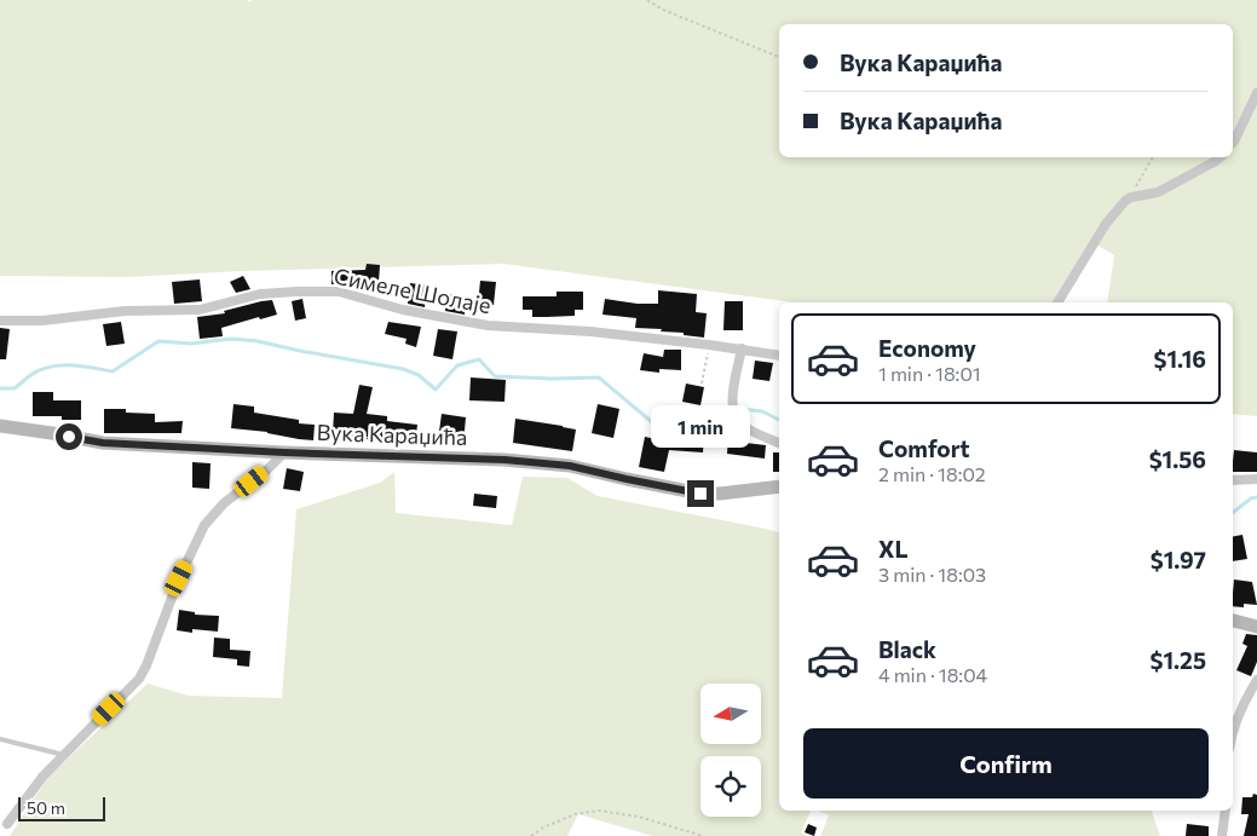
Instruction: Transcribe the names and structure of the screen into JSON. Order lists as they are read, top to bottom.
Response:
{
  "streets": {
    "street": ["Симеле Шолаје", "Вука Караџића"]
  },
  "scale_bar": "50 m",
  "north": "left",
  "page": {
    "banner": ["Вука Караџића", "Вука Караџића"],
    "list": [
      {
        "name": "Economy",
        "note": "1 min · 18:01",
        "value": "$1.16"
      },
      {
        "name": "Comfort",
        "note": "2 min · 18:02",
        "value": "$1.56"
      },
      {
        "name": "XL",
        "note": "3 min · 18:03",
        "value": "$1.97"
      },
      {
        "name": "Black",
        "note": "4 min · 18:04",
        "value": "$1.25"
      }
    ],
    "bubble": "1 min",
    "buttons": "Confirm",
    "scale": "50 m"
  }
}
